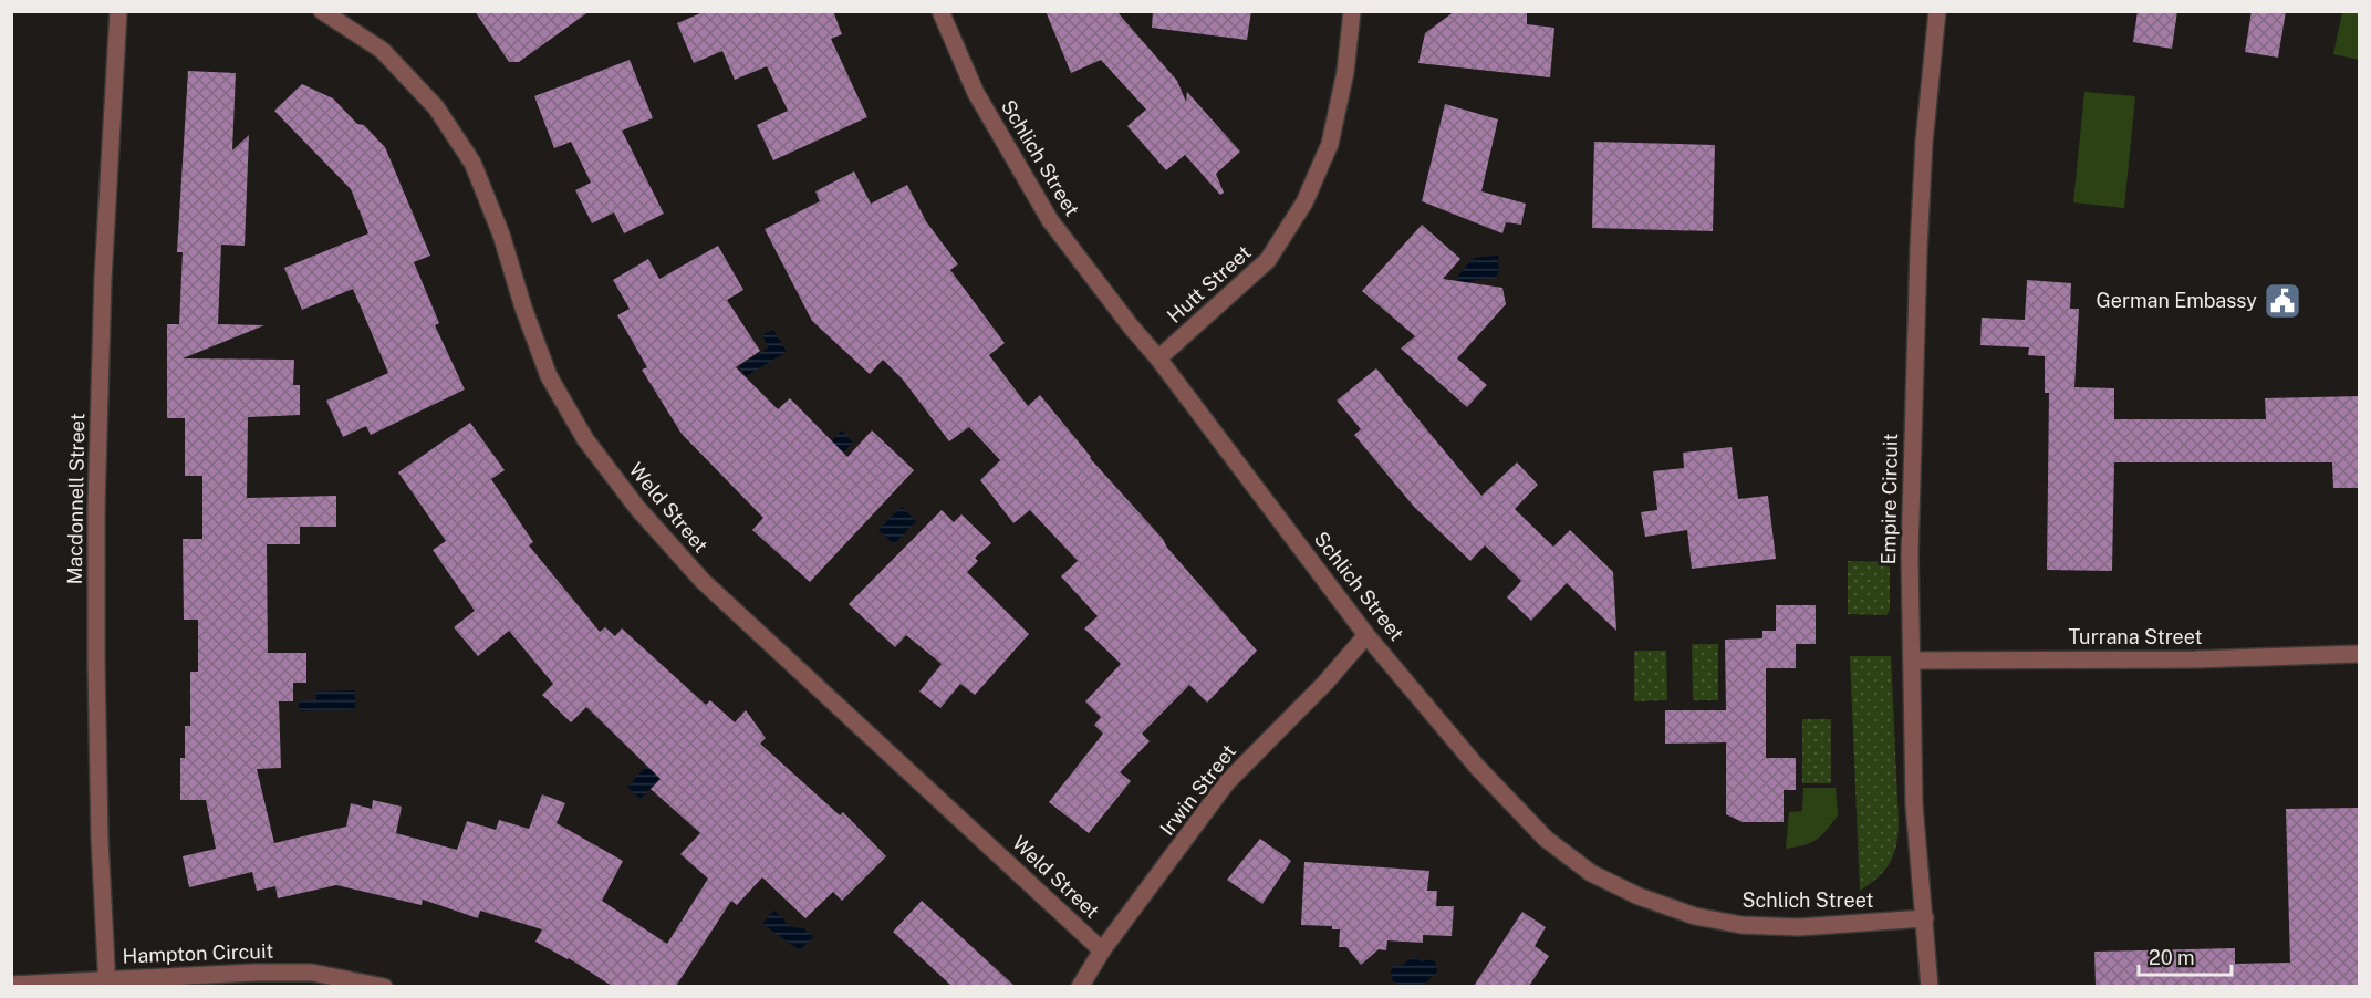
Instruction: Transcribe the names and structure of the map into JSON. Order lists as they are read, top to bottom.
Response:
{
  "streets": {
    "street": [
      "Schlich Street",
      "Hutt Street",
      "Macdonnell Street",
      "Empire Circuit",
      "Weld Street",
      "Turrana Street",
      "Irwin Street",
      "Hampton Circuit"
    ]
  },
  "crossings": [
    ["Schlich Street", "Hutt Street"],
    ["Schlich Street", "Empire Circuit"],
    ["Schlich Street", "Irwin Street"],
    ["Macdonnell Street", "Hampton Circuit"],
    ["Empire Circuit", "Turrana Street"],
    ["Weld Street", "Irwin Street"]
  ],
  "places": {
    "public building": ["German Embassy"]
  },
  "scale_bar": "20 m"
}
